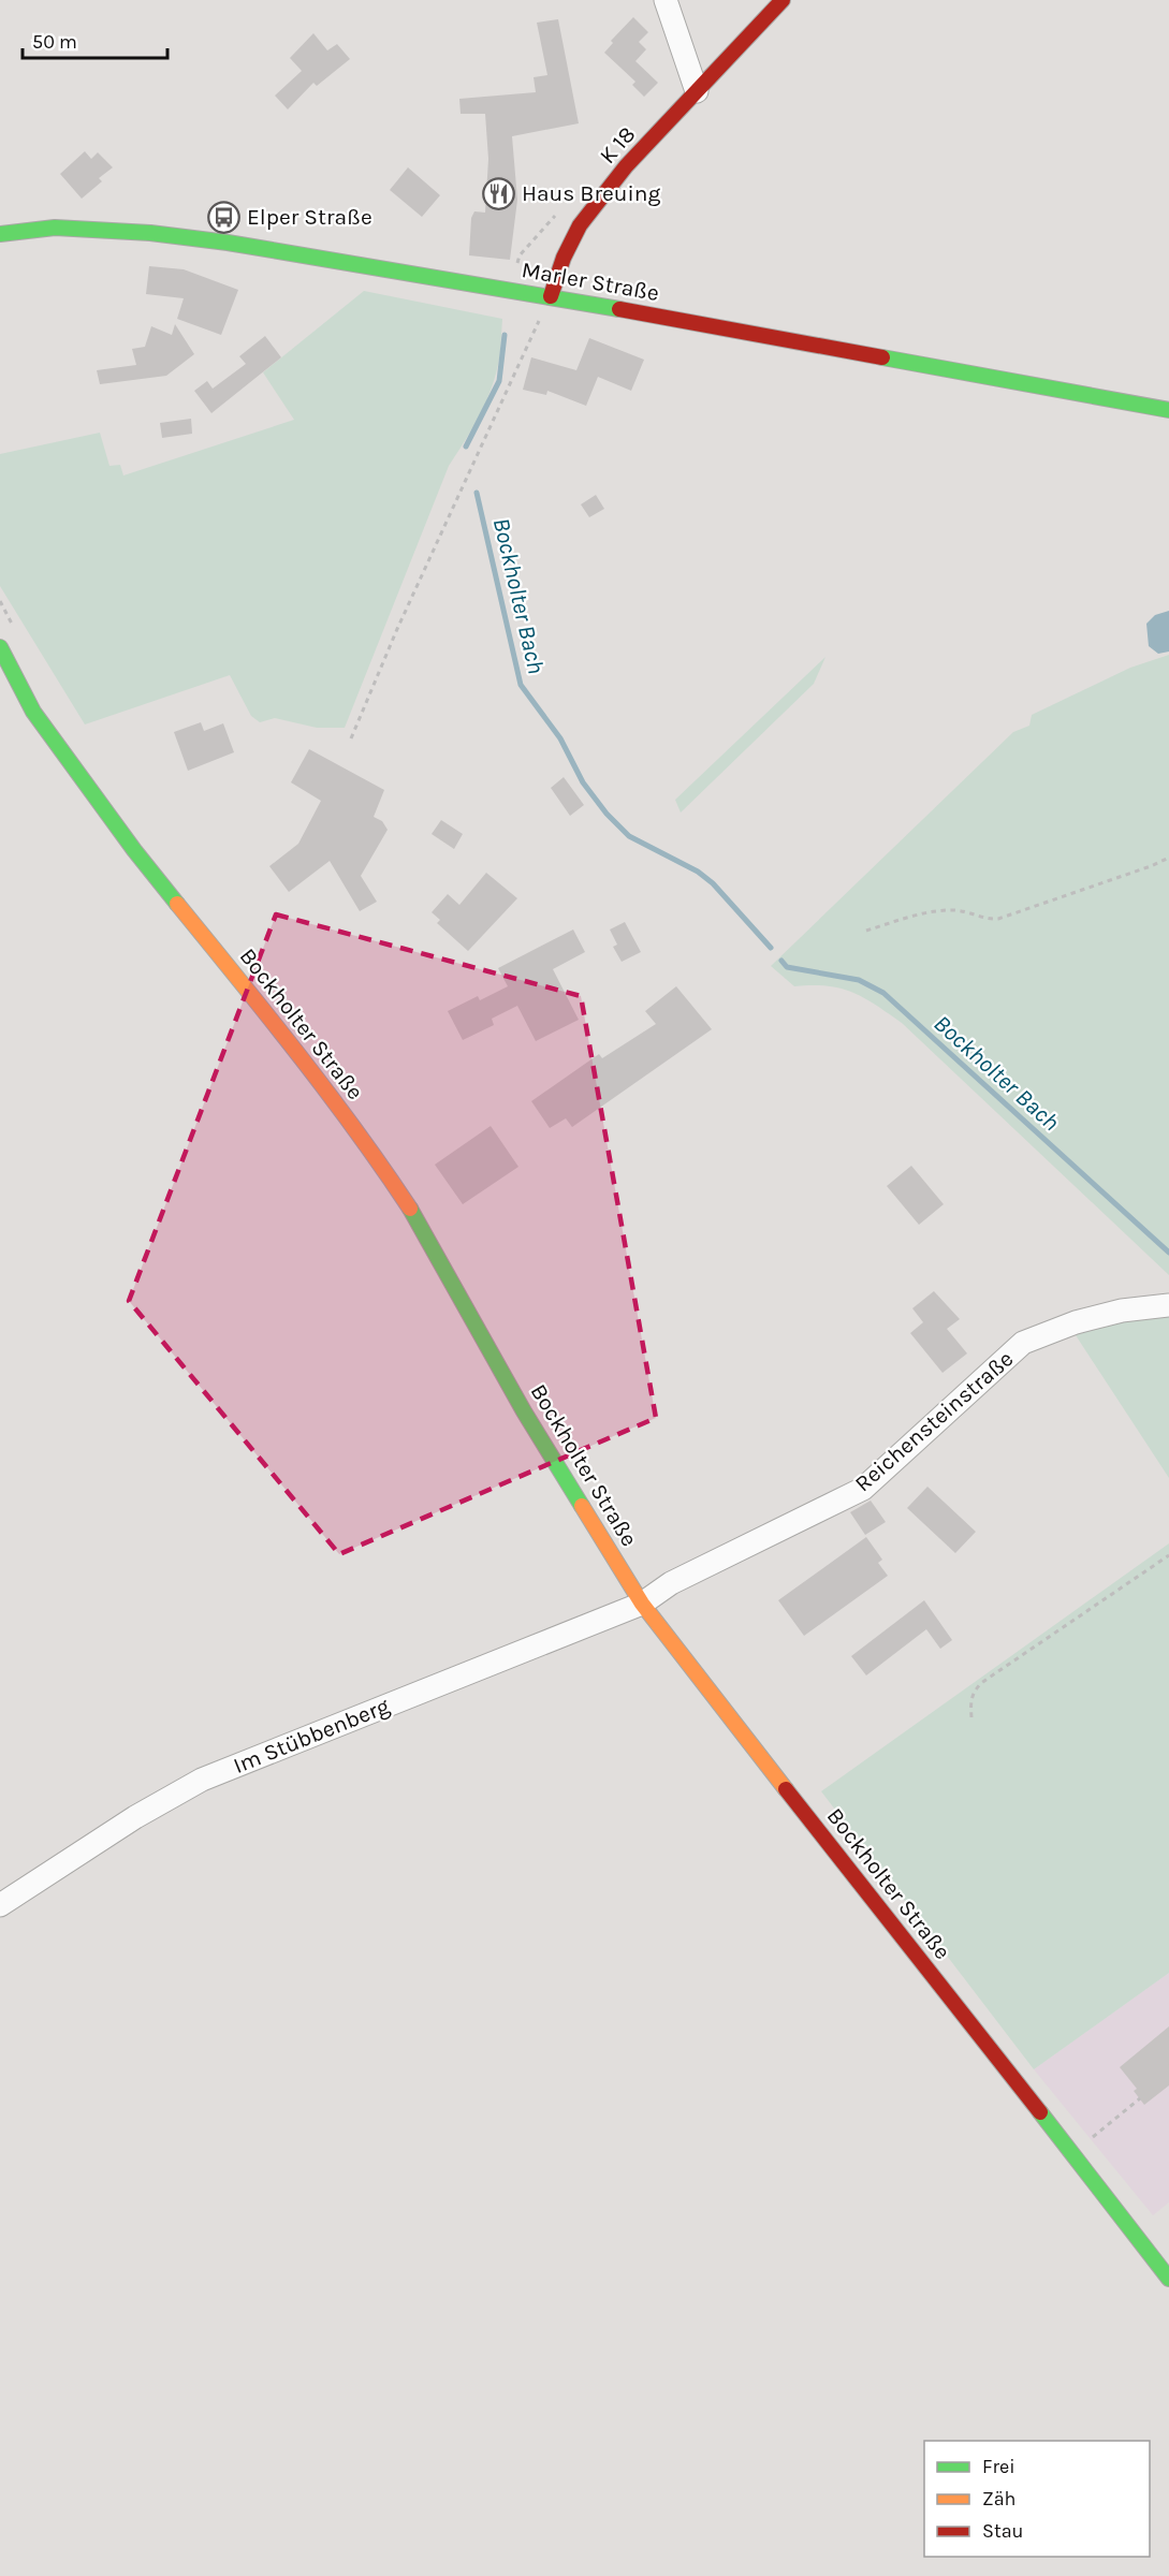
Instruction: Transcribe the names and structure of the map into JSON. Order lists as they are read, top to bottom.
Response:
{
  "streets": {
    "street": [
      "K 18",
      "Marler Straße",
      "Bockholter Straße",
      "Reichensteinstraße",
      "Im Stübbenberg"
    ]
  },
  "crossings": [
    ["K 18", "Marler Straße"],
    ["Bockholter Straße", "Reichensteinstraße"],
    ["Bockholter Straße", "Im Stübbenberg"],
    ["Reichensteinstraße", "Im Stübbenberg"]
  ],
  "water": ["Bockholter Bach"],
  "places": {
    "restaurant": ["Haus Breuing"],
    "bus stop": ["Elper Straße"]
  },
  "legend": ["Frei", "Zäh", "Stau"],
  "scale_bar": "50 m"
}
